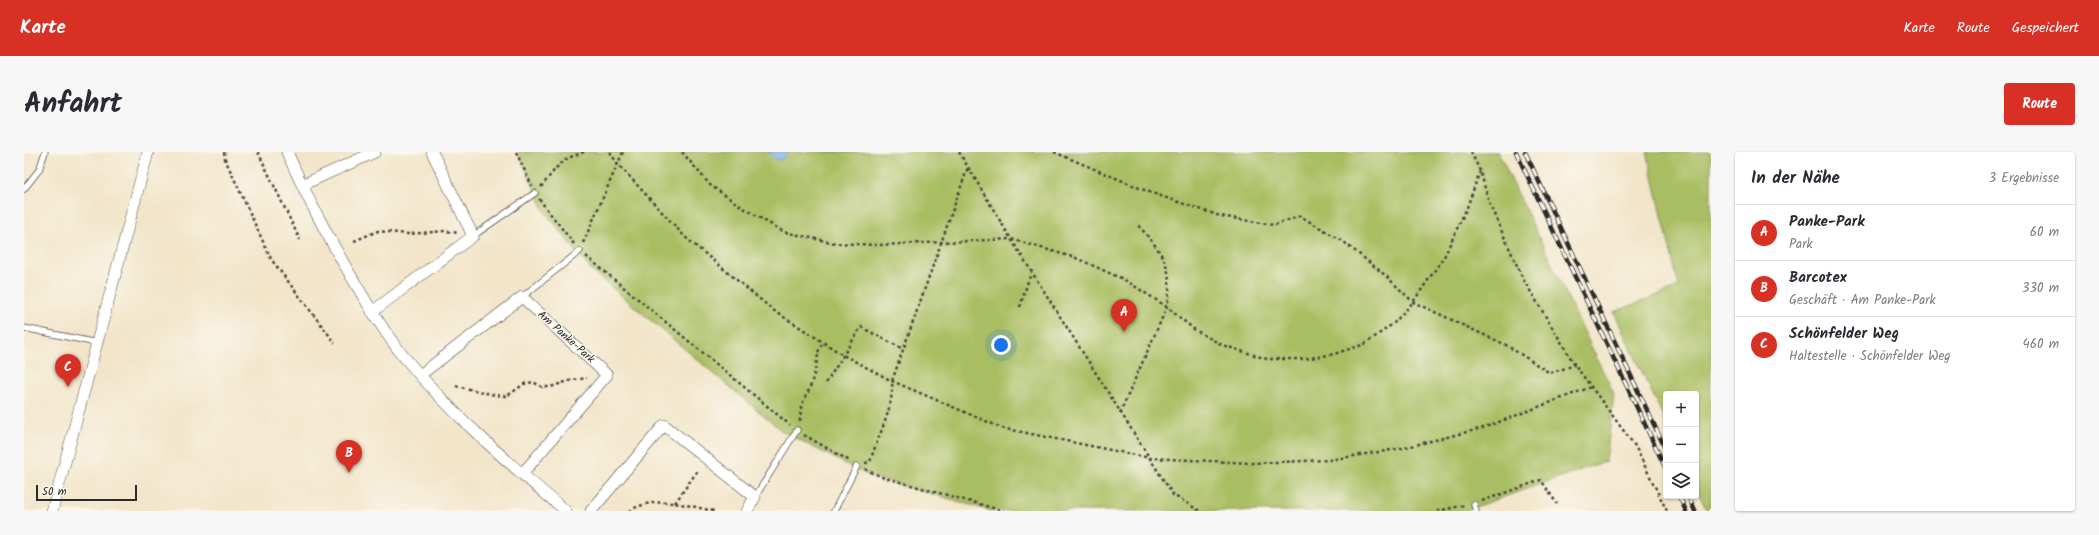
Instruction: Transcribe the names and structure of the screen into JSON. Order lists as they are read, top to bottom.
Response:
{
  "streets": {
    "street": ["Am Panke-Park"]
  },
  "scale_bar": "50 m",
  "page": {
    "header": "Karte",
    "nav": ["Karte", "Route", "Gespeichert"],
    "title": "Anfahrt",
    "buttons": "Route",
    "heading": ["In der Nähe", "3 Ergebnisse"],
    "list": [
      {
        "mark": "A",
        "name": "Panke-Park",
        "note": "Park",
        "value": "60 m"
      },
      {
        "mark": "B",
        "name": "Barcotex",
        "note": "Geschäft · Am Panke-Park",
        "value": "330 m"
      },
      {
        "mark": "C",
        "name": "Schönfelder Weg",
        "note": "Haltestelle · Schönfelder Weg",
        "value": "460 m"
      }
    ],
    "pins": ["A", "C", "B"],
    "map_buttons": ["+", "−"],
    "scale": "50 m"
  }
}
